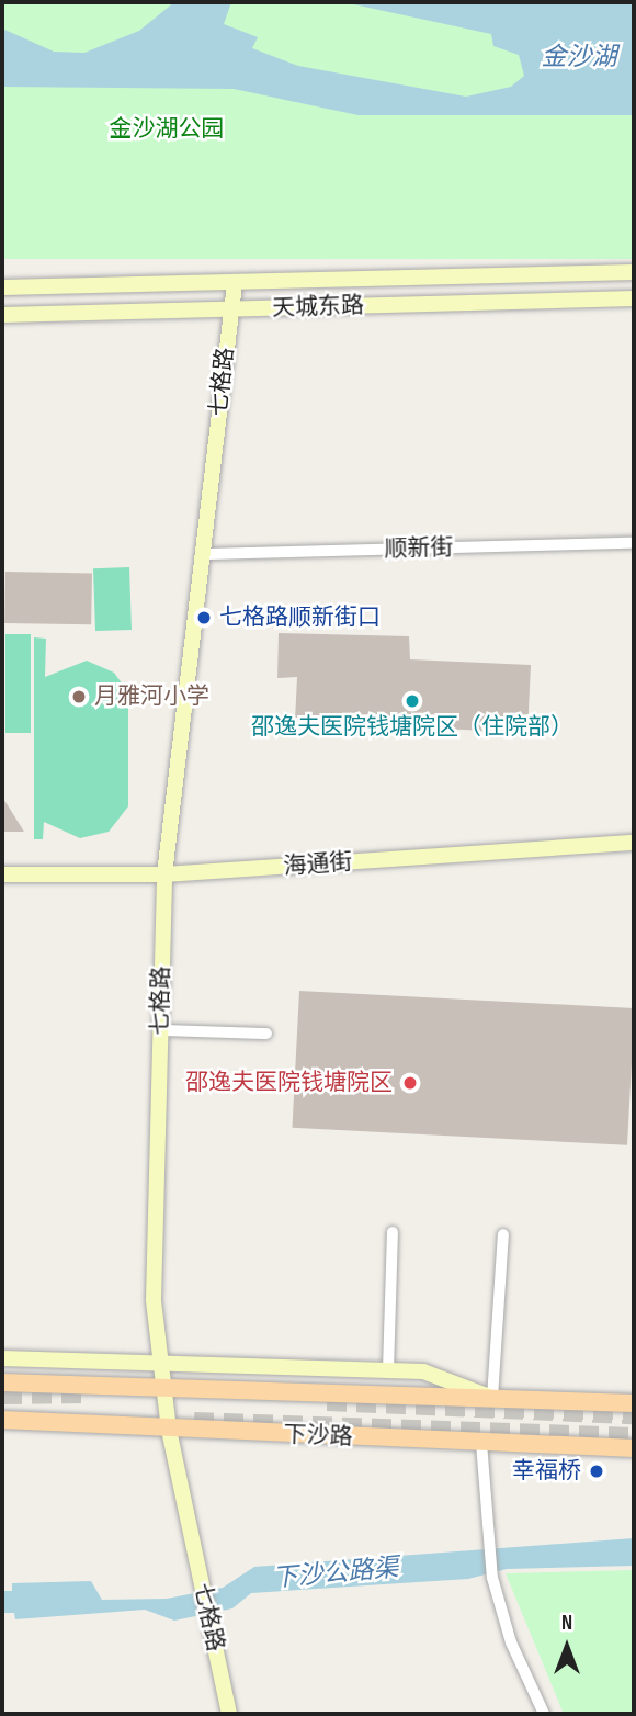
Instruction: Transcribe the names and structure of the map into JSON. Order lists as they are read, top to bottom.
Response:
{
  "streets": {
    "main road": ["下沙路"],
    "street": [
      "天城东路",
      "七格路",
      "顺新街",
      "海通街"
    ]
  },
  "crossings": [
    ["天城东路", "七格路"],
    ["七格路", "顺新街"],
    ["七格路", "海通街"],
    ["七格路", "下沙路"]
  ],
  "water": ["金沙湖", "下沙公路渠"],
  "parks": ["金沙湖公园"],
  "places": [
    "七格路顺新街口",
    "月雅河小学",
    "邵逸夫医院钱塘院区（住院部）",
    "邵逸夫医院钱塘院区",
    "幸福桥"
  ],
  "north": "top"
}
